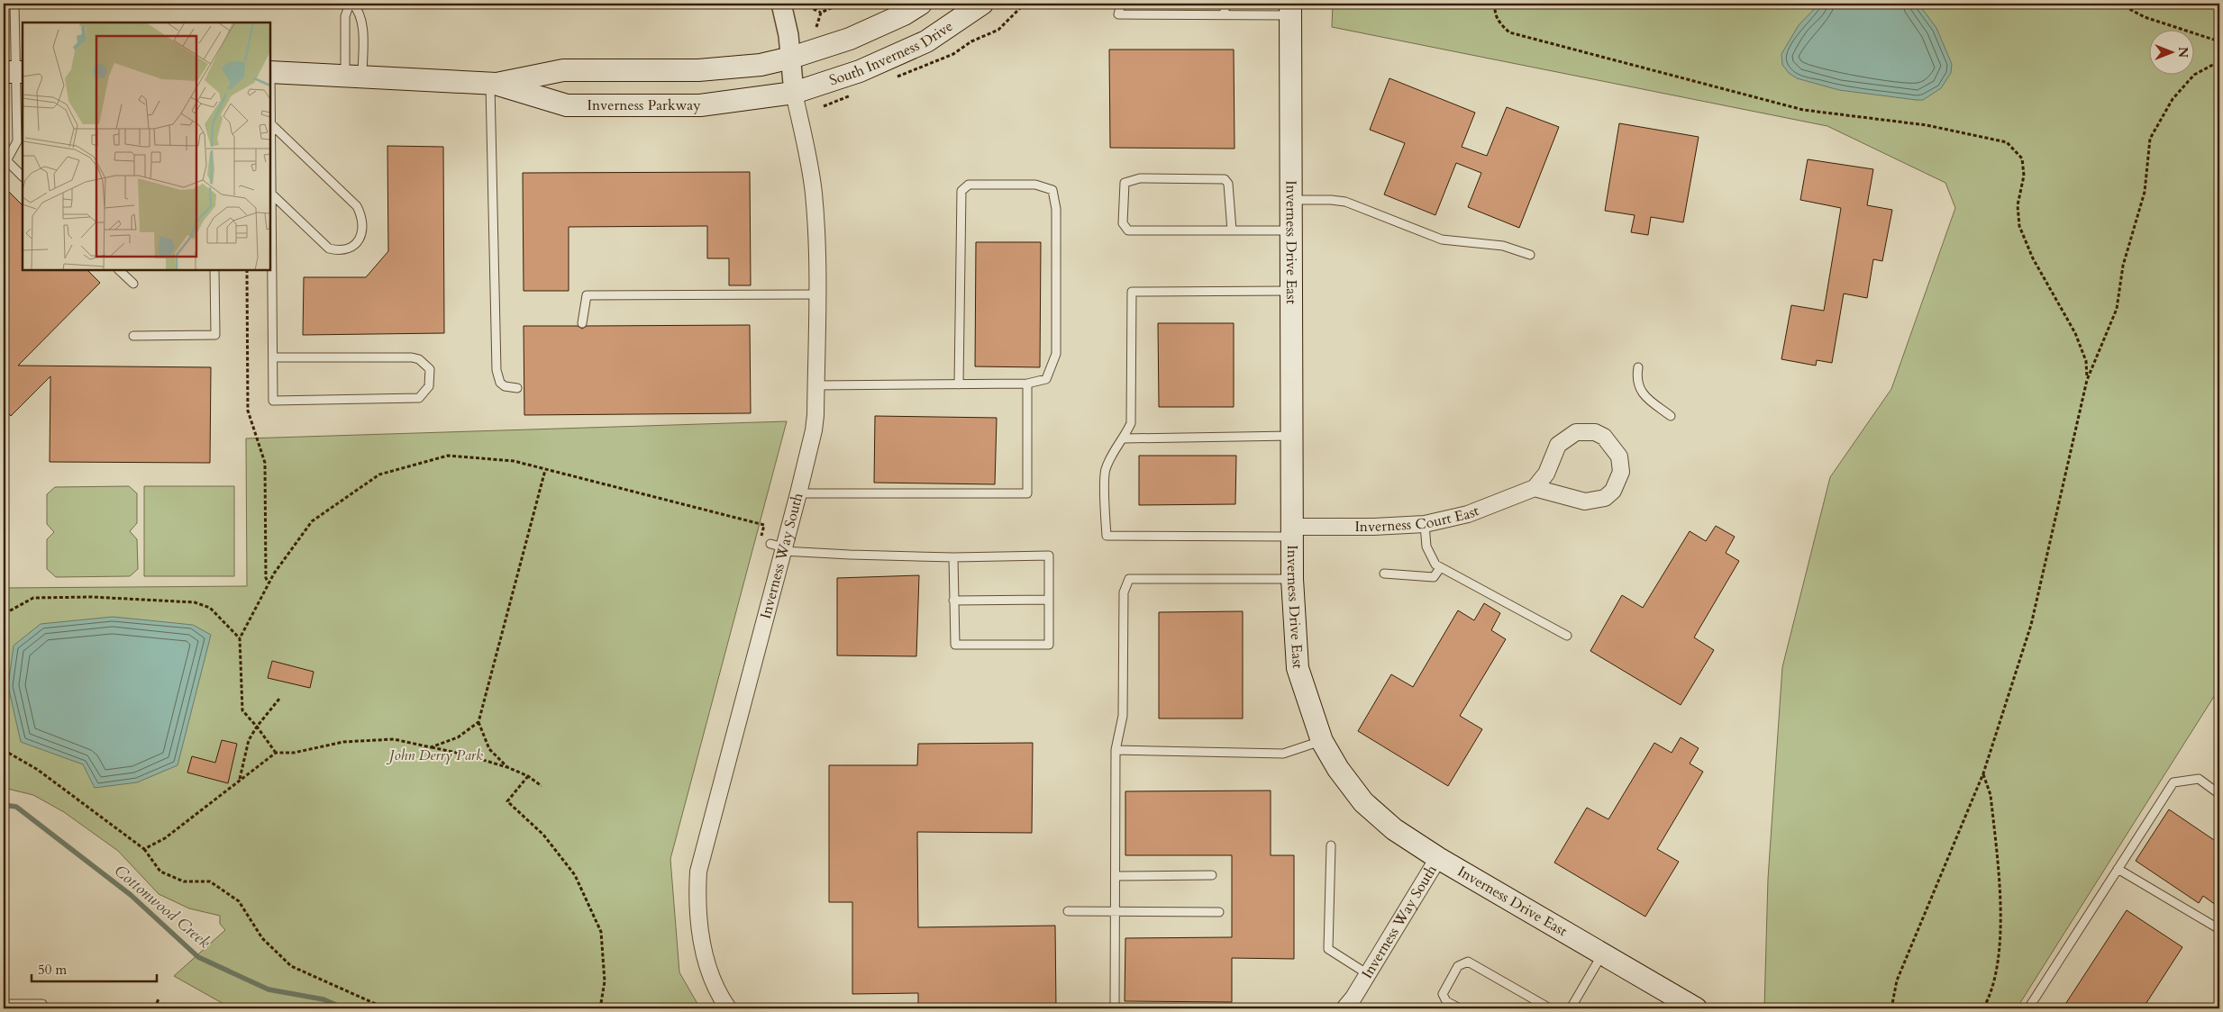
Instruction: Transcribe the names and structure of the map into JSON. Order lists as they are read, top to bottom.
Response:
{
  "streets": {
    "main road": ["South Inverness Drive", "Inverness Parkway", "Inverness Drive East"],
    "street": ["Inverness Court East", "Inverness Way South"]
  },
  "crossings": [
    ["South Inverness Drive", "Inverness Parkway"],
    ["South Inverness Drive", "Inverness Way South"],
    ["Inverness Parkway", "Inverness Way South"],
    ["Inverness Drive East", "Inverness Court East"],
    ["Inverness Drive East", "Inverness Way South"]
  ],
  "water": ["Cottonwood Creek"],
  "parks": ["John Derry Park"],
  "scale_bar": "50 m",
  "north": "right"
}
